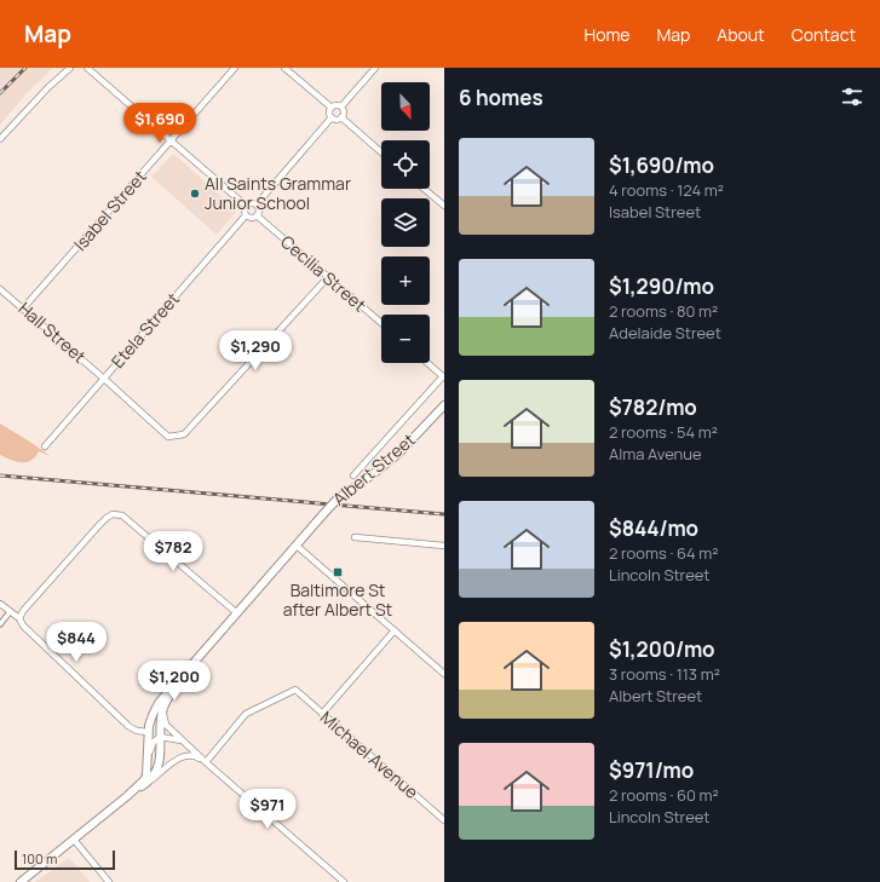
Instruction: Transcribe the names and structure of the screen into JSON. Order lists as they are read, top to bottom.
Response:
{
  "streets": {
    "main road": ["Albert Street"],
    "street": [
      "Isabel Street",
      "Cecilia Street",
      "Etela Street",
      "Hall Street",
      "Michael Avenue"
    ]
  },
  "crossings": [
    ["Isabel Street", "Hall Street"],
    ["Cecilia Street", "Etela Street"],
    ["Cecilia Street", "Hall Street"],
    ["Etela Street", "Hall Street"]
  ],
  "places": {
    "other": ["All Saints Grammar Junior School"],
    "transit": ["Baltimore St after Albert St"]
  },
  "scale_bar": "100 m",
  "north": "bottom right",
  "page": {
    "header": "Map",
    "nav": [
      "Home",
      "Map",
      "About",
      "Contact"
    ],
    "heading": "6 homes",
    "map_buttons": ["+", "−"],
    "price": [
      "$1,690",
      "$1,290",
      "$782",
      "$844",
      "$1,200",
      "$971"
    ],
    "list": [
      {
        "name": "$1,690/mo",
        "note": "4 rooms · 124 m² · Isabel Street"
      },
      {
        "name": "$1,290/mo",
        "note": "2 rooms · 80 m² · Adelaide Street"
      },
      {
        "name": "$782/mo",
        "note": "2 rooms · 54 m² · Alma Avenue"
      },
      {
        "name": "$844/mo",
        "note": "2 rooms · 64 m² · Lincoln Street"
      },
      {
        "name": "$1,200/mo",
        "note": "3 rooms · 113 m² · Albert Street"
      },
      {
        "name": "$971/mo",
        "note": "2 rooms · 60 m² · Lincoln Street"
      }
    ],
    "scale": "100 m"
  }
}
